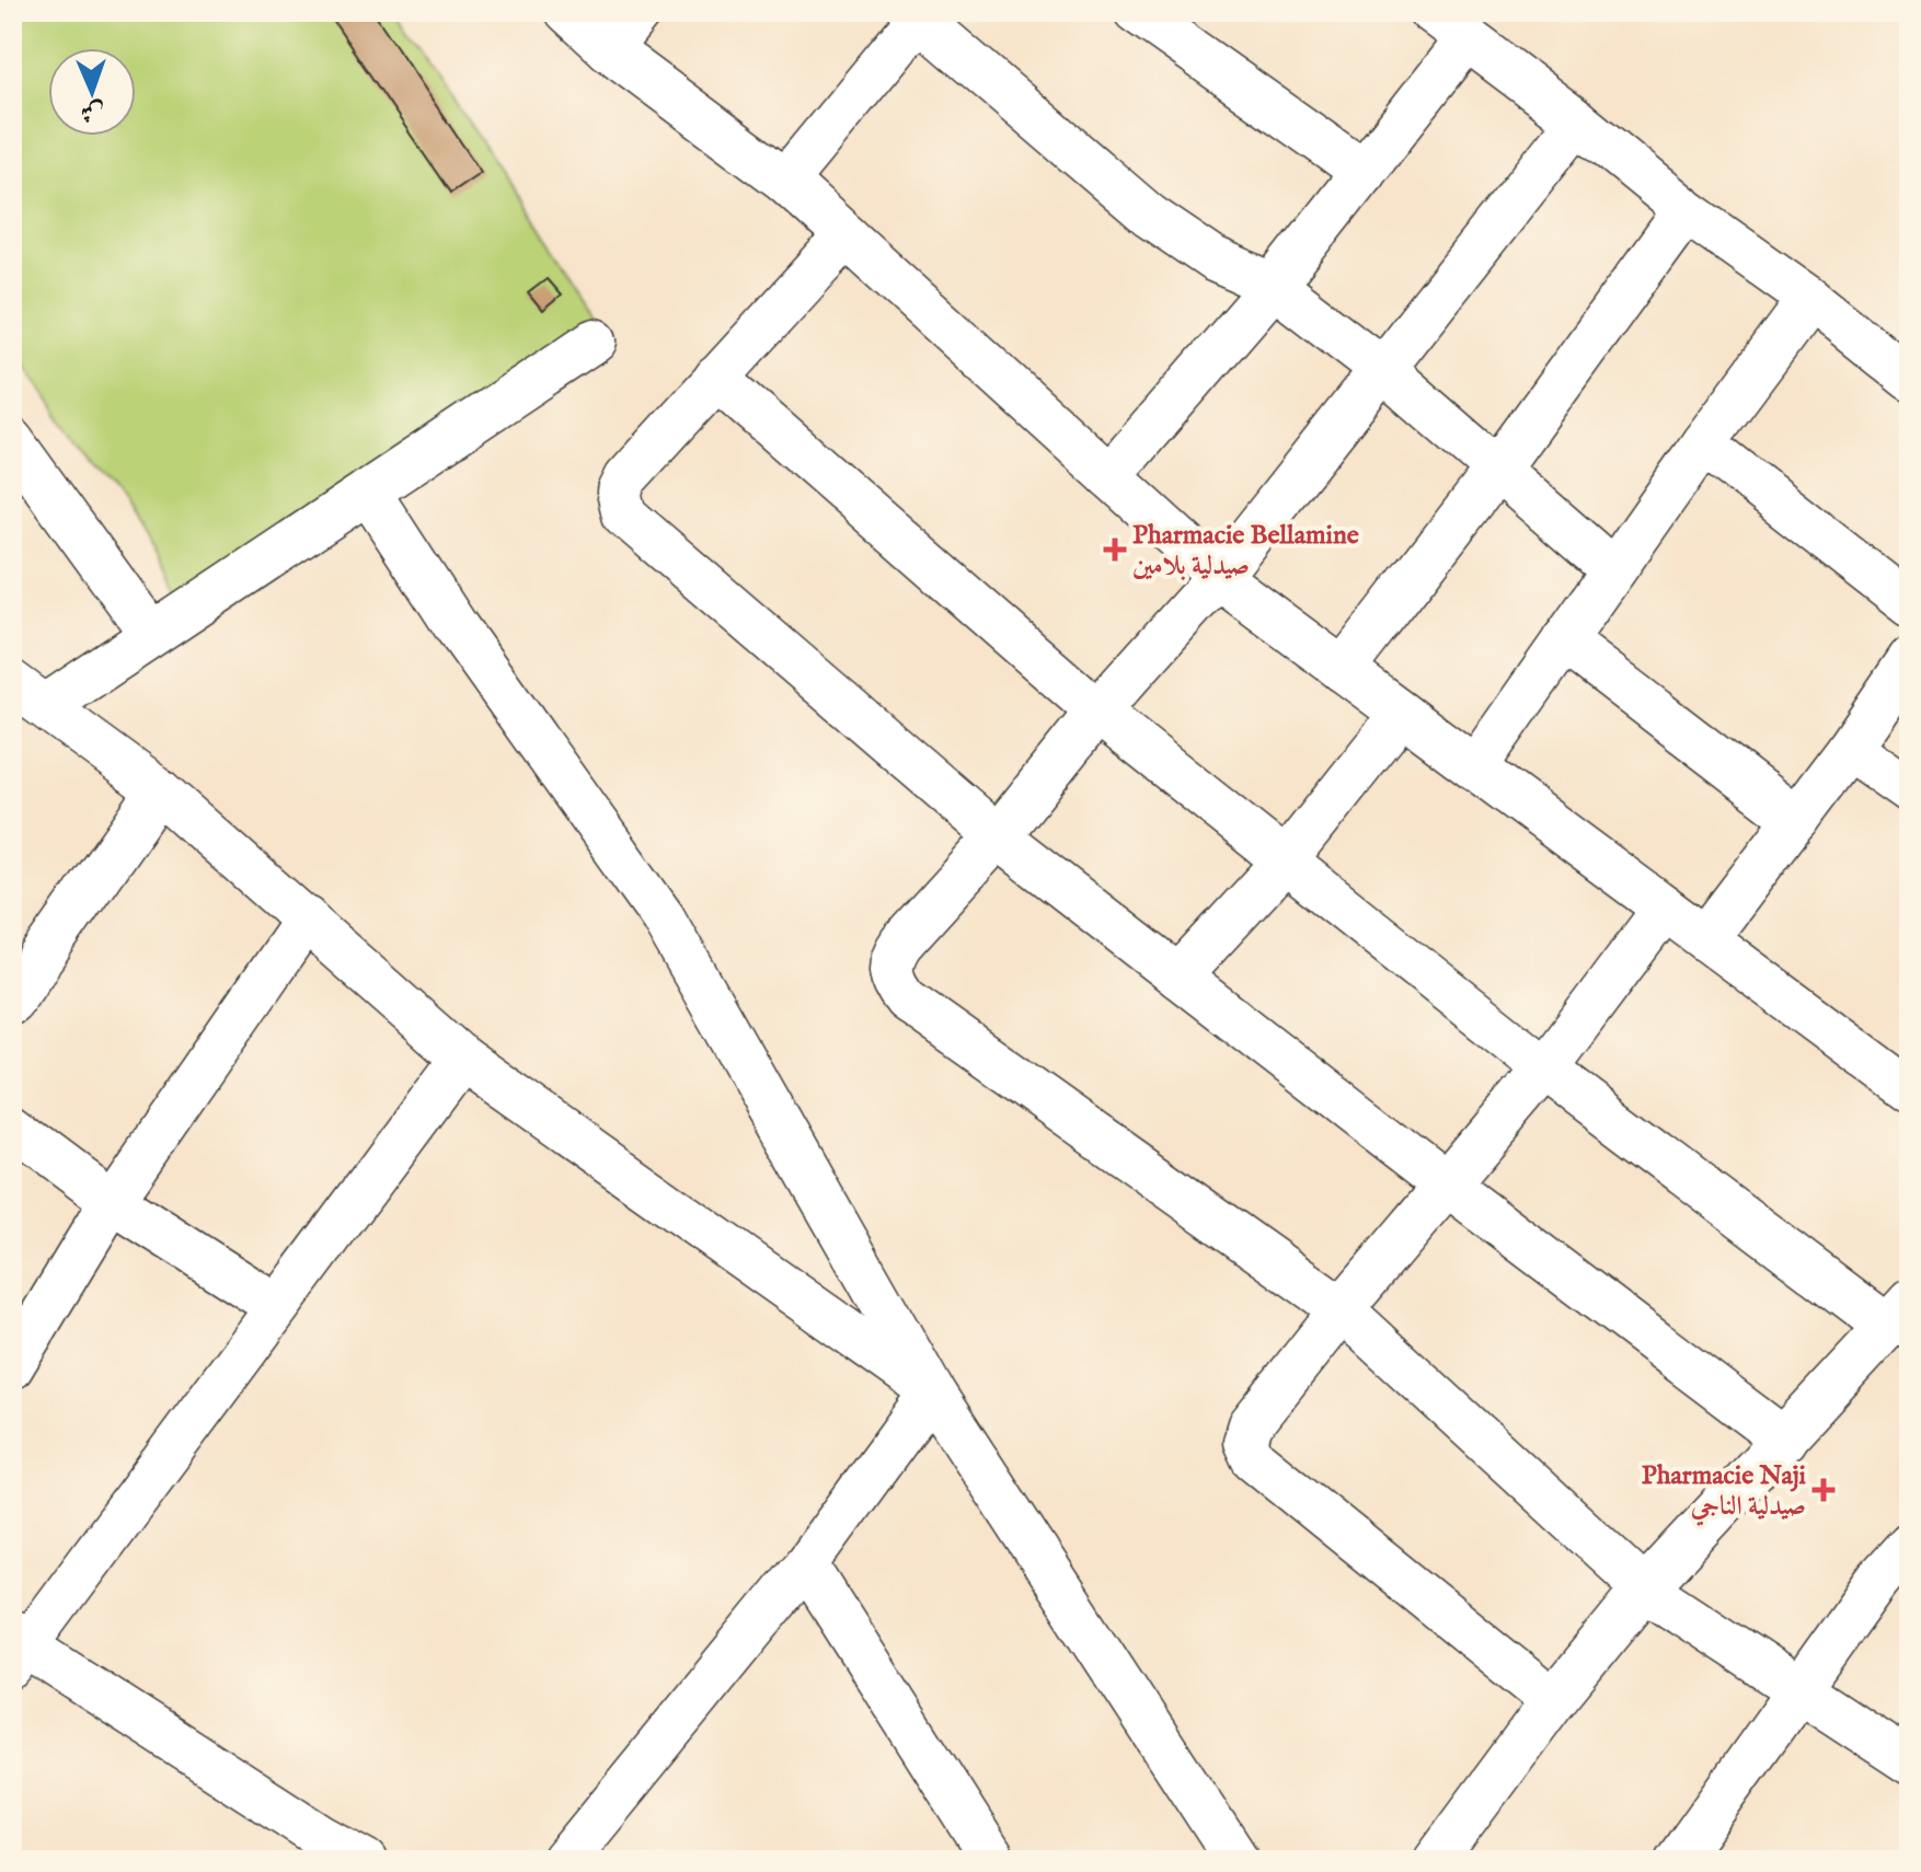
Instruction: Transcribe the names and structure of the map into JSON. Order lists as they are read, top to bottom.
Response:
{
  "places": {
    "health": ["Pharmacie Bellamine صيدلية بلامين", "Pharmacie Naji صيدلية الناجي"]
  },
  "north": "bottom"
}
